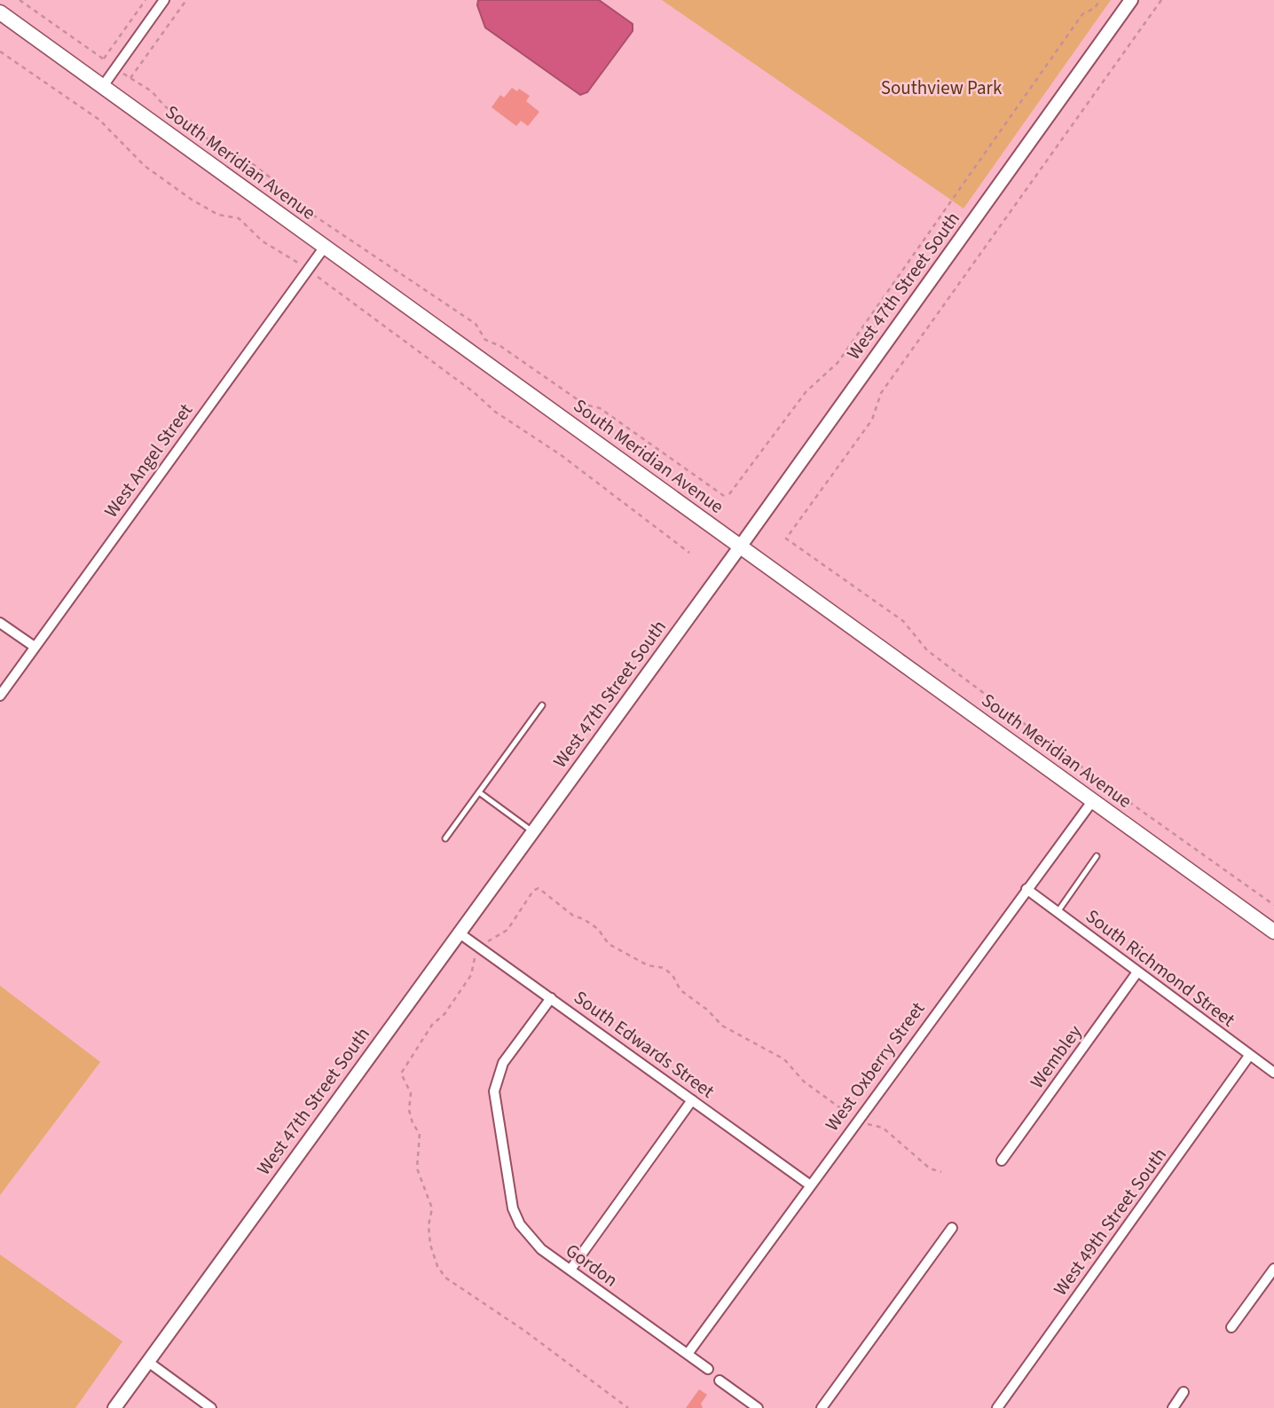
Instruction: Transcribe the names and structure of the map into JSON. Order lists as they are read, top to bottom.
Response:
{
  "streets": {
    "main road": ["South Meridian Avenue"],
    "street": [
      "West 47th Street South",
      "West Angel Street",
      "South Richmond Street",
      "South Edwards Street",
      "Wembley",
      "West Oxberry Street",
      "West 49th Street South",
      "Gordon"
    ]
  },
  "crossings": [
    ["South Meridian Avenue", "West 47th Street South"],
    ["South Meridian Avenue", "West Angel Street"],
    ["South Meridian Avenue", "West Oxberry Street"],
    ["West 47th Street South", "South Edwards Street"],
    ["South Richmond Street", "Wembley"],
    ["South Richmond Street", "West Oxberry Street"],
    ["South Richmond Street", "West 49th Street South"],
    ["South Edwards Street", "West Oxberry Street"],
    ["South Edwards Street", "Gordon"],
    ["West Oxberry Street", "Gordon"]
  ],
  "parks": ["Southview Park"]
}
